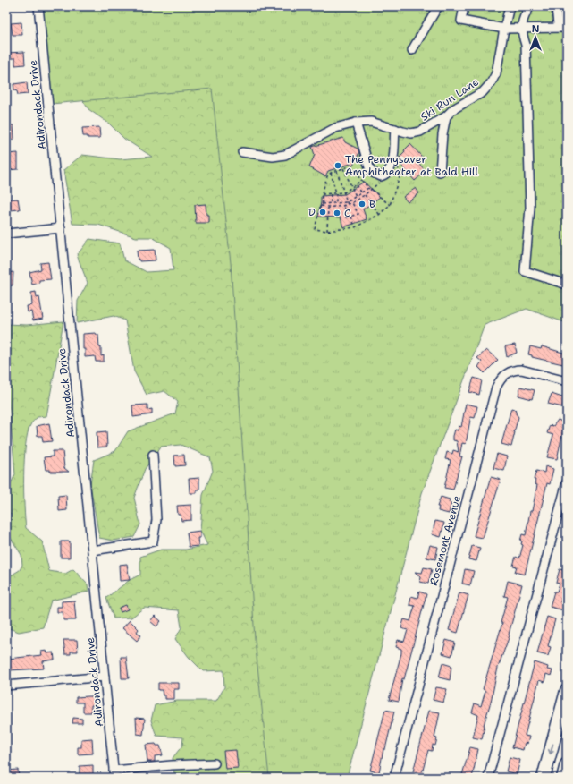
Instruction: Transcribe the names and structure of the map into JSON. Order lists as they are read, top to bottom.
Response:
{
  "streets": {
    "street": ["Ski Run Lane", "Adirondack Drive", "Rosemont Avenue"]
  },
  "places": [
    "The Pennysaver Amphitheater at Bald Hill",
    "B",
    "D",
    "C"
  ],
  "north": "top"
}
